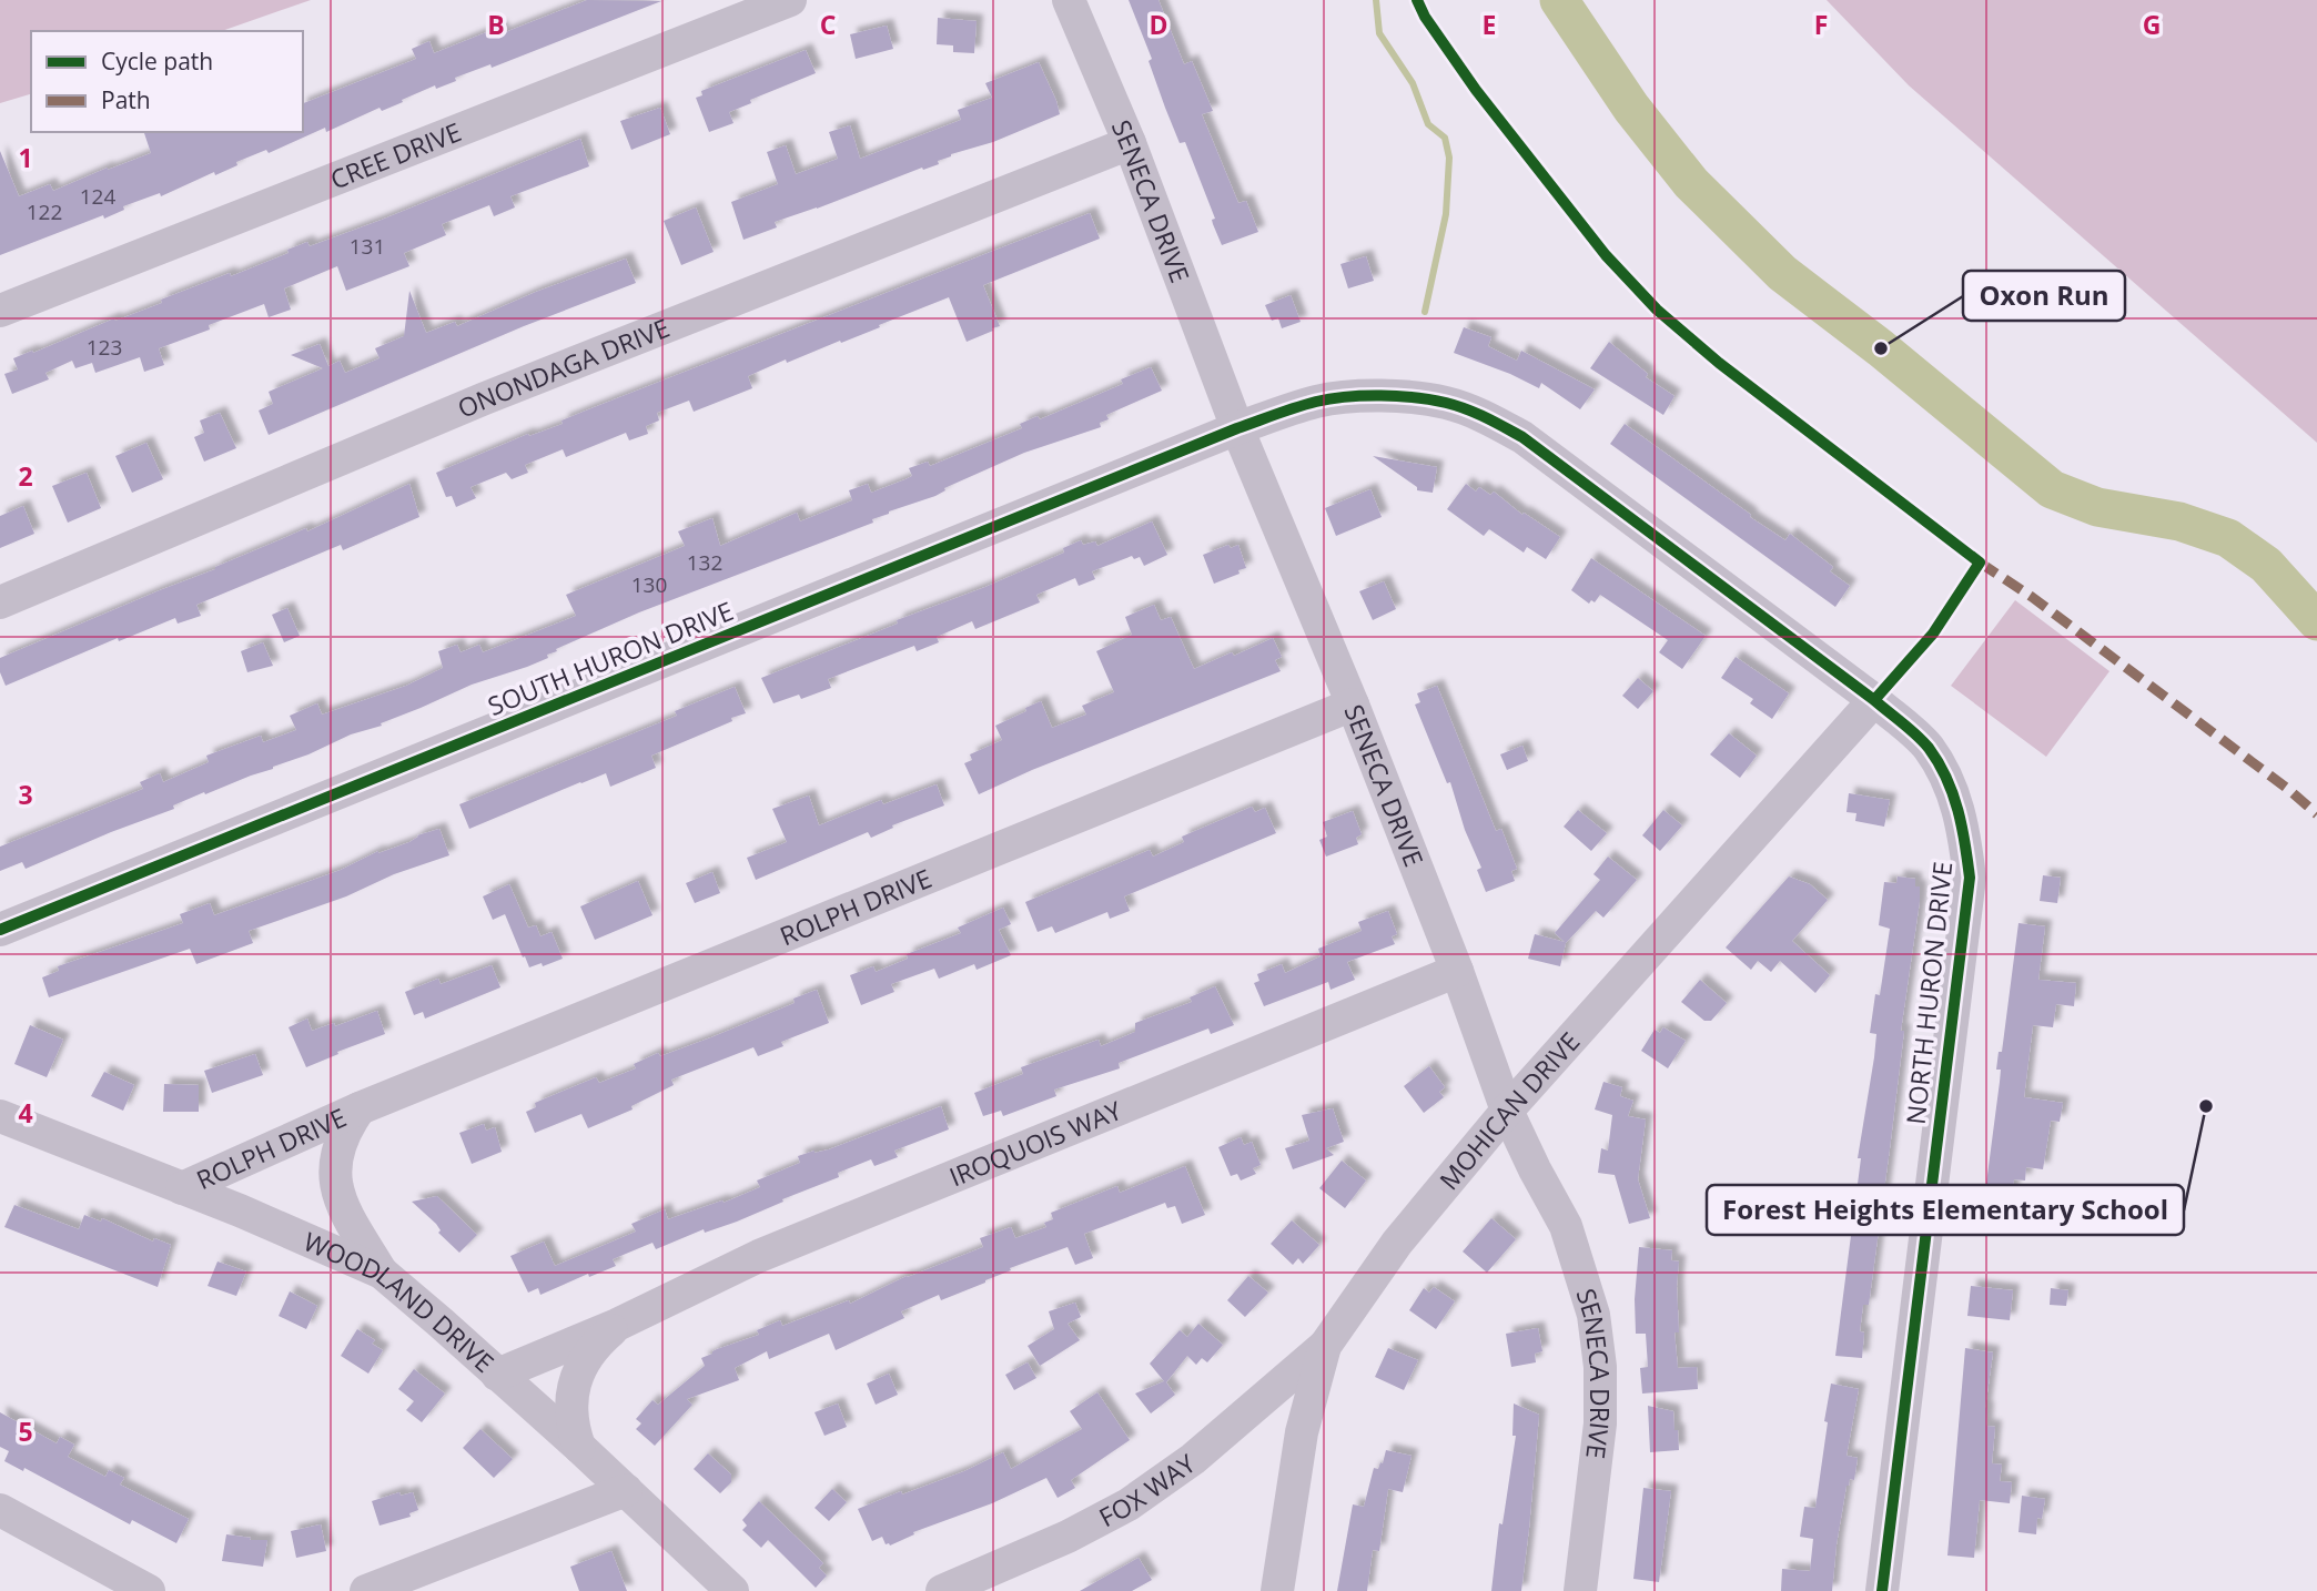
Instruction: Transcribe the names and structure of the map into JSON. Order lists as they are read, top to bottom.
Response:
{
  "streets": {
    "street": [
      "CREE DRIVE",
      "SENECA DRIVE",
      "ONONDAGA DRIVE",
      "SOUTH HURON DRIVE",
      "ROLPH DRIVE",
      "NORTH HURON DRIVE",
      "MOHICAN DRIVE",
      "IROQUOIS WAY",
      "WOODLAND DRIVE",
      "FOX WAY"
    ]
  },
  "crossings": [
    ["SENECA DRIVE", "ONONDAGA DRIVE"],
    ["SENECA DRIVE", "SOUTH HURON DRIVE"],
    ["SENECA DRIVE", "ROLPH DRIVE"],
    ["SENECA DRIVE", "NORTH HURON DRIVE"],
    ["SENECA DRIVE", "MOHICAN DRIVE"],
    ["SENECA DRIVE", "IROQUOIS WAY"],
    ["SOUTH HURON DRIVE", "NORTH HURON DRIVE"],
    ["ROLPH DRIVE", "WOODLAND DRIVE"],
    ["NORTH HURON DRIVE", "MOHICAN DRIVE"],
    ["MOHICAN DRIVE", "FOX WAY"],
    ["IROQUOIS WAY", "WOODLAND DRIVE"]
  ],
  "places": ["Oxon Run", "Forest Heights Elementary School"],
  "house_numbers": [
    "124",
    "122",
    "131",
    "123",
    "132",
    "130"
  ],
  "legend": ["Cycle path", "Path"],
  "grid": {
    "columns": [
      "B",
      "C",
      "D",
      "E",
      "F",
      "G"
    ],
    "rows": [
      "1",
      "2",
      "3",
      "4",
      "5"
    ]
  }
}
